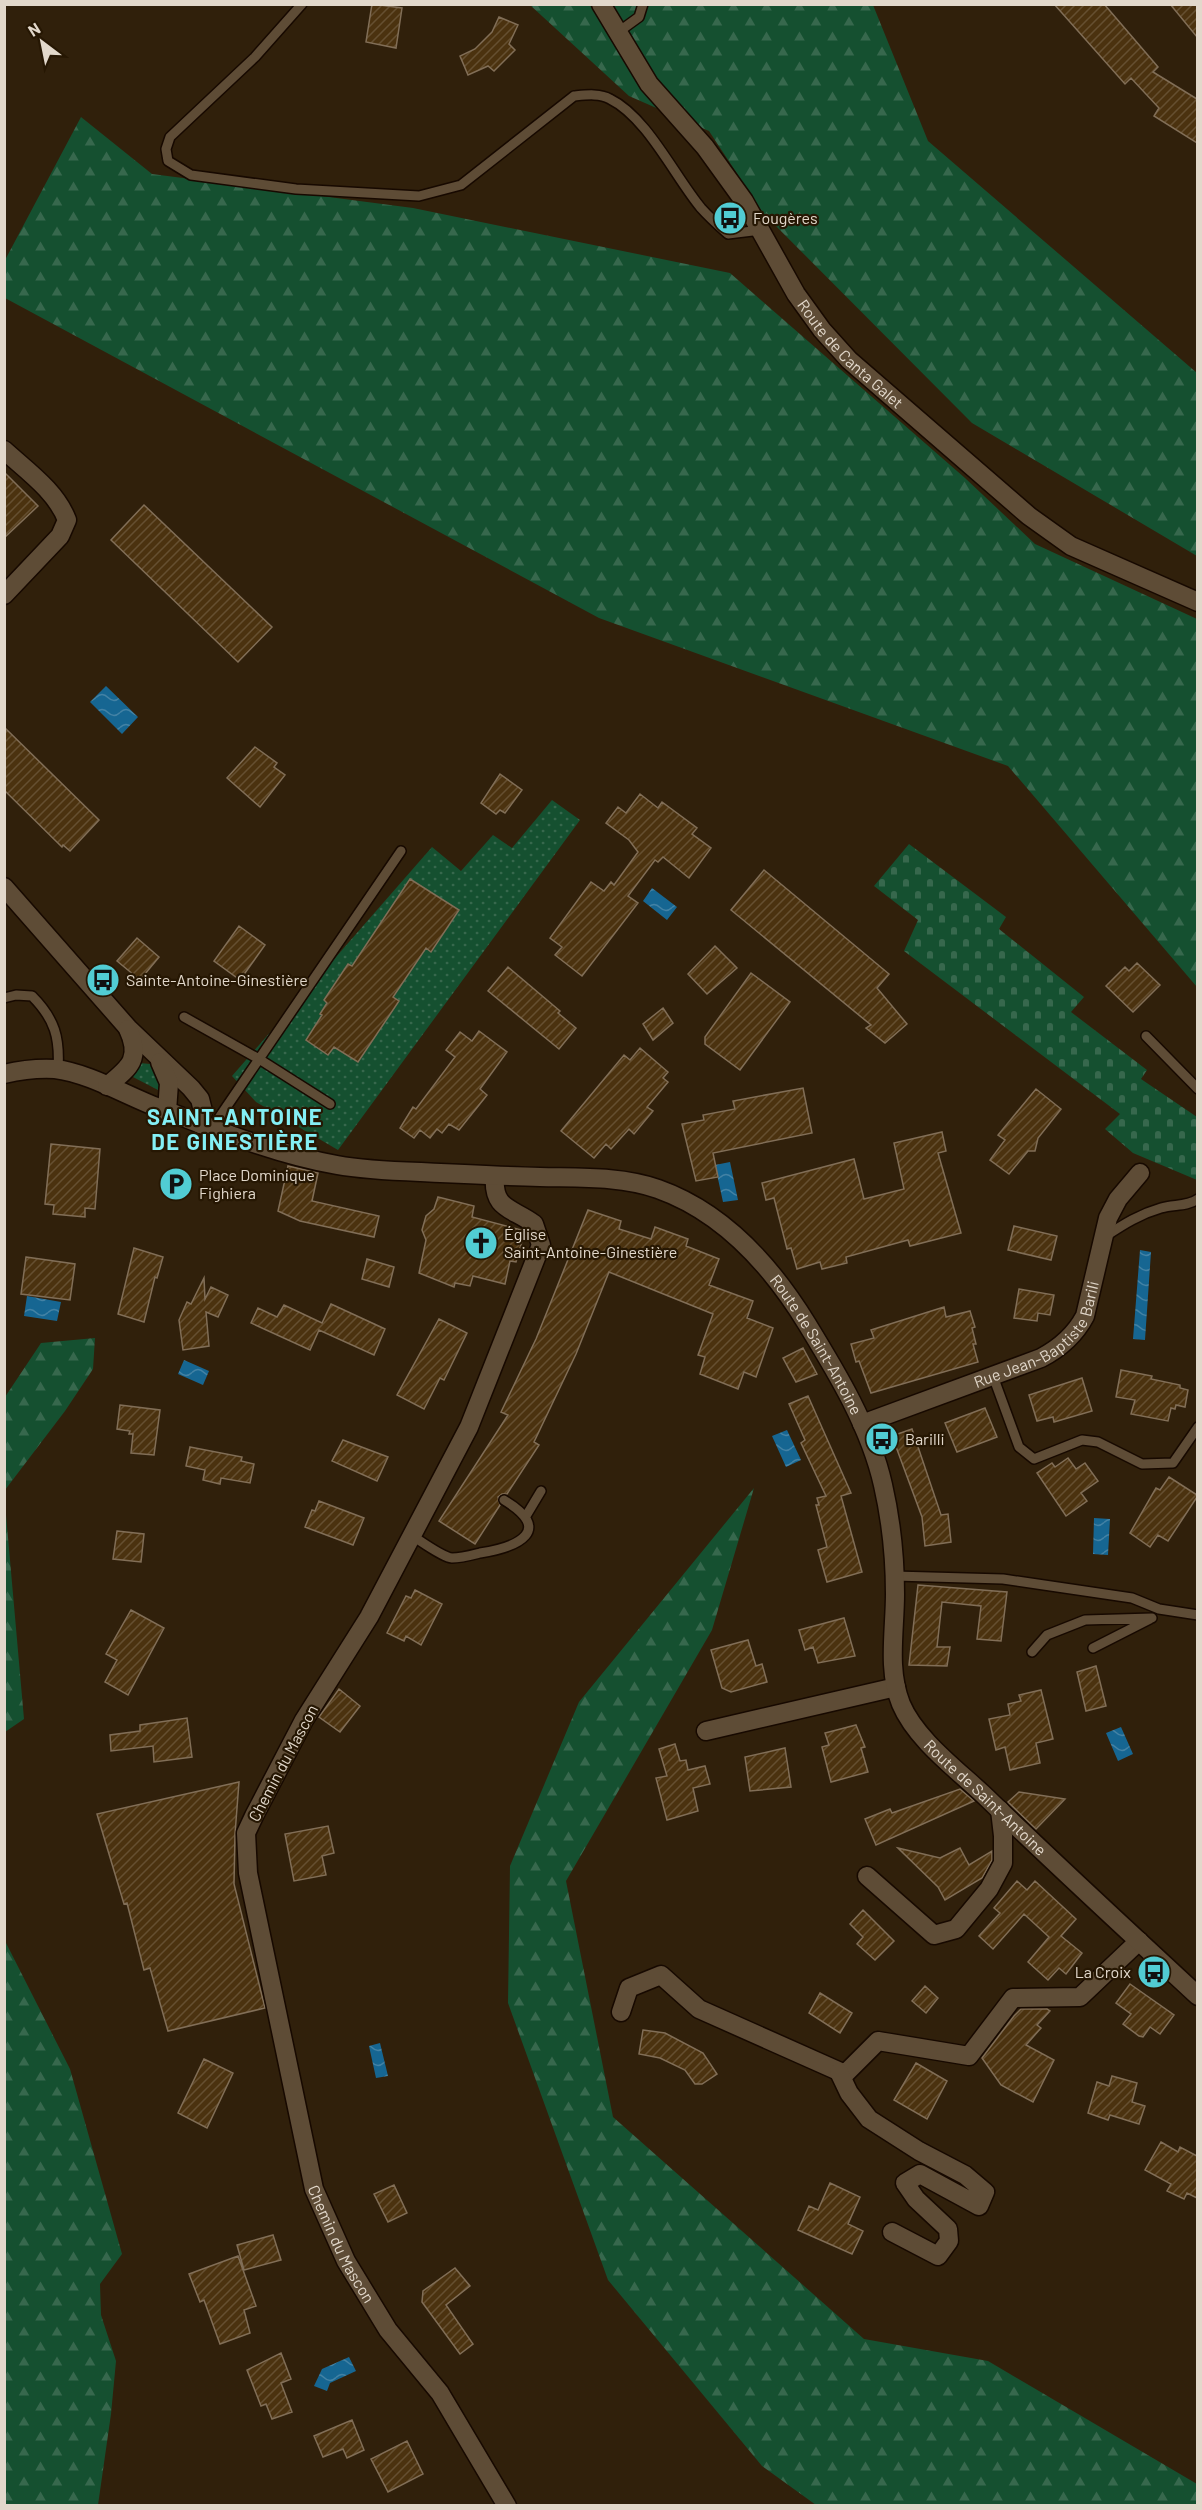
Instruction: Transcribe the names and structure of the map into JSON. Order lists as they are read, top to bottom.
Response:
{
  "streets": {
    "street": [
      "Route de Canta Galet",
      "Rue Jean-Baptiste Barili",
      "Route de Saint-Antoine",
      "Chemin du Mascon"
    ]
  },
  "crossings": [
    ["Rue Jean-Baptiste Barili", "Route de Saint-Antoine"],
    ["Route de Saint-Antoine", "Chemin du Mascon"]
  ],
  "districts": ["SAINT-ANTOINE DE GINESTIÈRE"],
  "places": {
    "bus stop": [
      "Fougères",
      "Sainte-Antoine-Ginestière",
      "Barilli",
      "La Croix"
    ],
    "parking": ["Place Dominique Fighiera"],
    "church": ["Église Saint-Antoine-Ginestière"]
  },
  "north": "top left"
}
